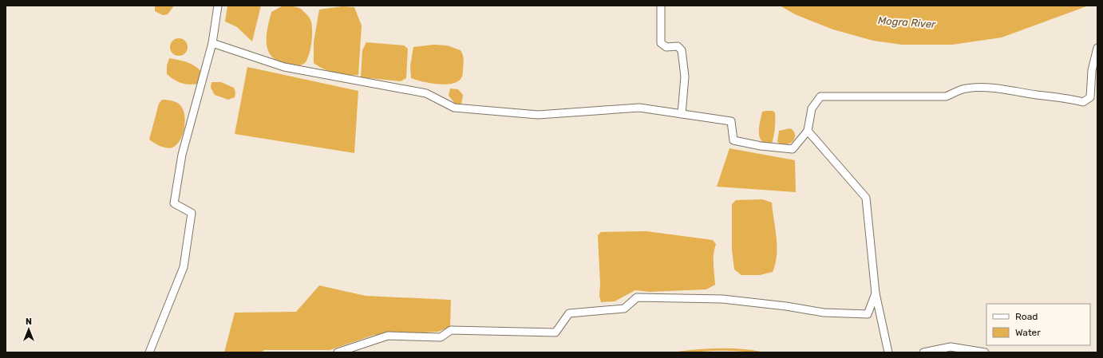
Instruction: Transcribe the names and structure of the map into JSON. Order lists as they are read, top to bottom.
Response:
{
  "water": ["Mogra River"],
  "legend": ["Road", "Water"],
  "north": "top"
}
